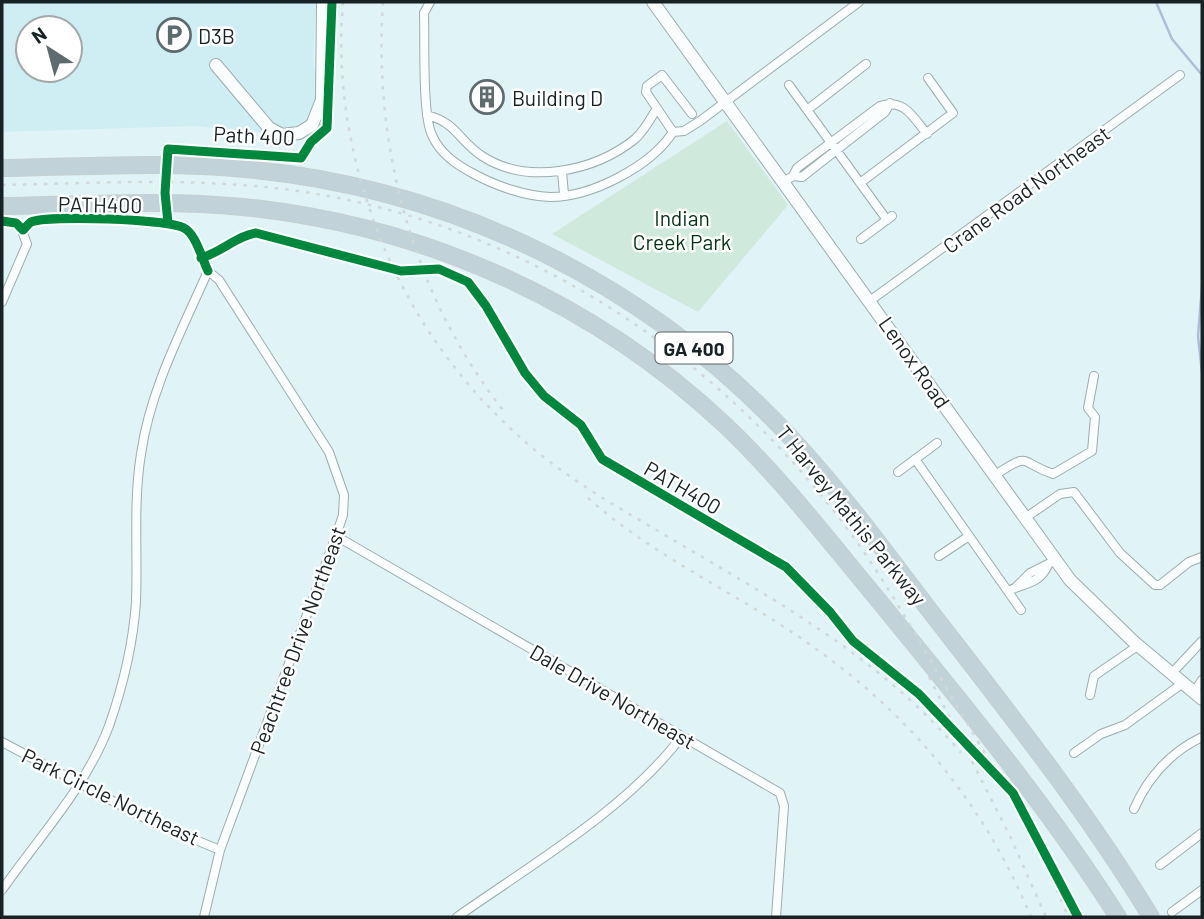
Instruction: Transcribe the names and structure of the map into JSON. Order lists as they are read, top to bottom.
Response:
{
  "streets": {
    "highway": ["GA 400", "T Harvey Mathis Parkway"],
    "street": [
      "Crane Road Northeast",
      "Lenox Road",
      "Peachtree Drive Northeast",
      "Dale Drive Northeast",
      "Park Circle Northeast"
    ],
    "cycle path": ["Path 400", "PATH400"]
  },
  "crossings": [
    ["Crane Road Northeast", "Lenox Road"],
    ["Peachtree Drive Northeast", "Dale Drive Northeast"],
    ["Peachtree Drive Northeast", "Park Circle Northeast"]
  ],
  "parks": ["Indian Creek Park"],
  "places": {
    "parking": ["D3B"],
    "building": ["Building D"]
  },
  "north": "top left"
}
